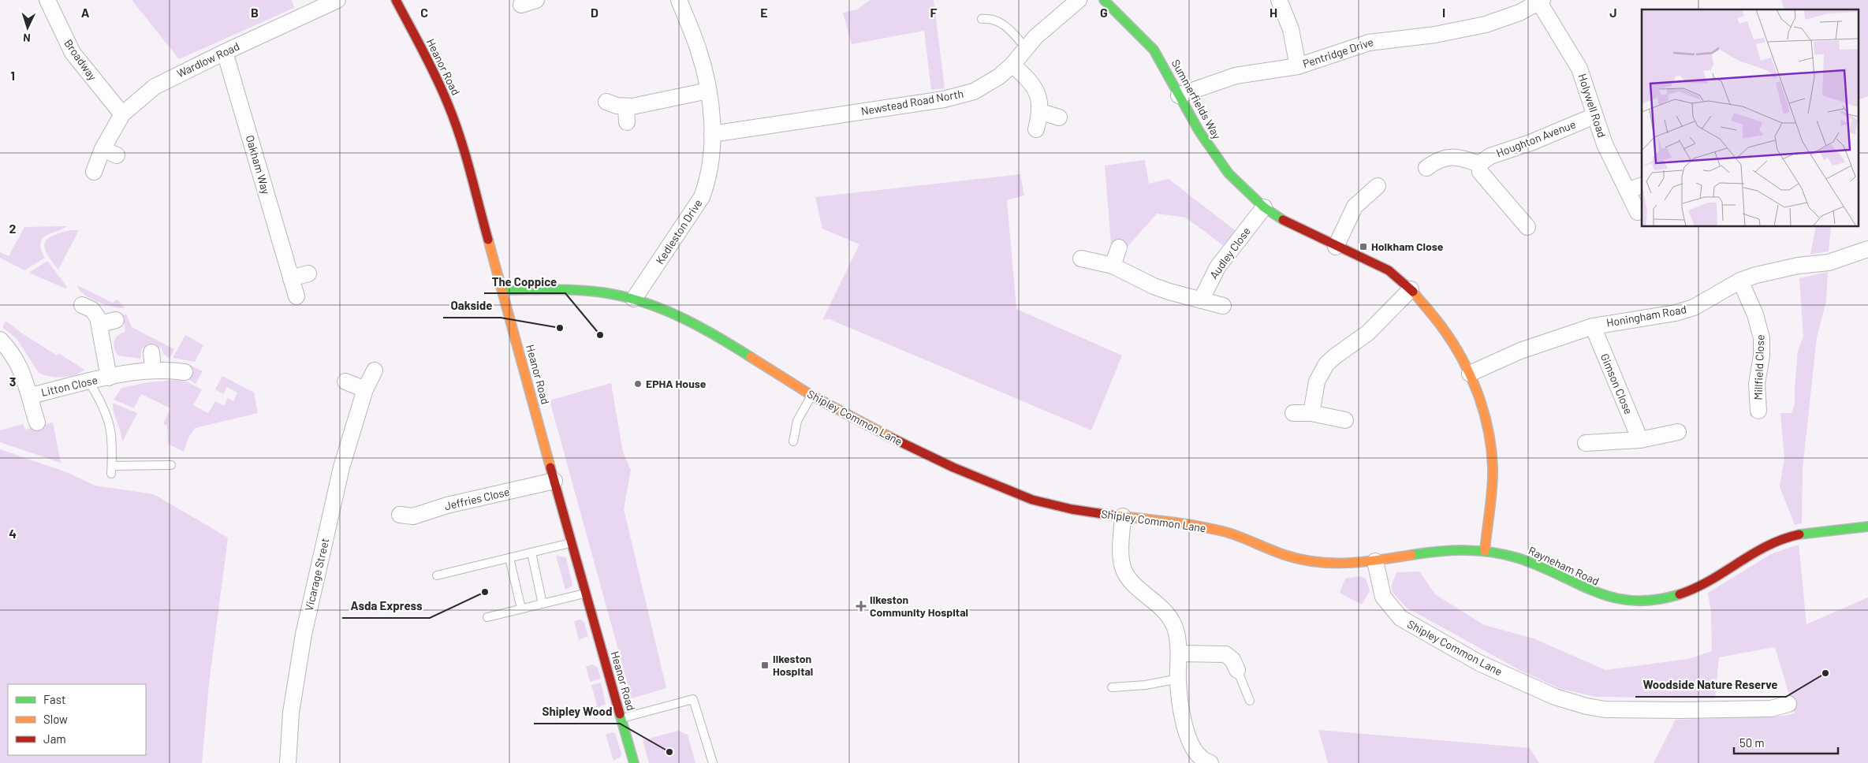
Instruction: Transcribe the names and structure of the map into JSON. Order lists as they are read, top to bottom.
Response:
{
  "streets": {
    "street": [
      "Pentridge Drive",
      "Broadway",
      "Wardlow Road",
      "Heanor Road",
      "Summerfields Way",
      "Newstead Road North",
      "Holywell Road",
      "Houghton Avenue",
      "Oakham Way",
      "Kedleston Drive",
      "Audley Close",
      "Honingham Road",
      "Millfield Close",
      "Gimson Close",
      "Litton Close",
      "Shipley Common Lane",
      "Jeffries Close",
      "Rayneham Road",
      "Vicarage Street"
    ]
  },
  "crossings": [
    ["Pentridge Drive", "Summerfields Way"],
    ["Pentridge Drive", "Holywell Road"],
    ["Broadway", "Wardlow Road"],
    ["Wardlow Road", "Oakham Way"],
    ["Heanor Road", "Shipley Common Lane"],
    ["Heanor Road", "Jeffries Close"],
    ["Summerfields Way", "Audley Close"],
    ["Summerfields Way", "Honingham Road"],
    ["Summerfields Way", "Rayneham Road"],
    ["Newstead Road North", "Kedleston Drive"],
    ["Holywell Road", "Houghton Avenue"],
    ["Kedleston Drive", "Shipley Common Lane"],
    ["Honingham Road", "Millfield Close"],
    ["Honingham Road", "Gimson Close"],
    ["Shipley Common Lane", "Rayneham Road"]
  ],
  "places": {
    "transit": ["Holkham Close", "Ilkeston Hospital"],
    "other": [
      "Oakside",
      "The Coppice",
      "EPHA House",
      "Asda Express",
      "Woodside Nature Reserve",
      "Shipley Wood"
    ],
    "health": ["Ilkeston Community Hospital"]
  },
  "legend": ["Fast", "Slow", "Jam"],
  "scale_bar": "50 m",
  "north": "bottom",
  "grid": {
    "columns": [
      "A",
      "B",
      "C",
      "D",
      "E",
      "F",
      "G",
      "H",
      "I",
      "J"
    ],
    "rows": [
      "1",
      "2",
      "3",
      "4"
    ]
  }
}
